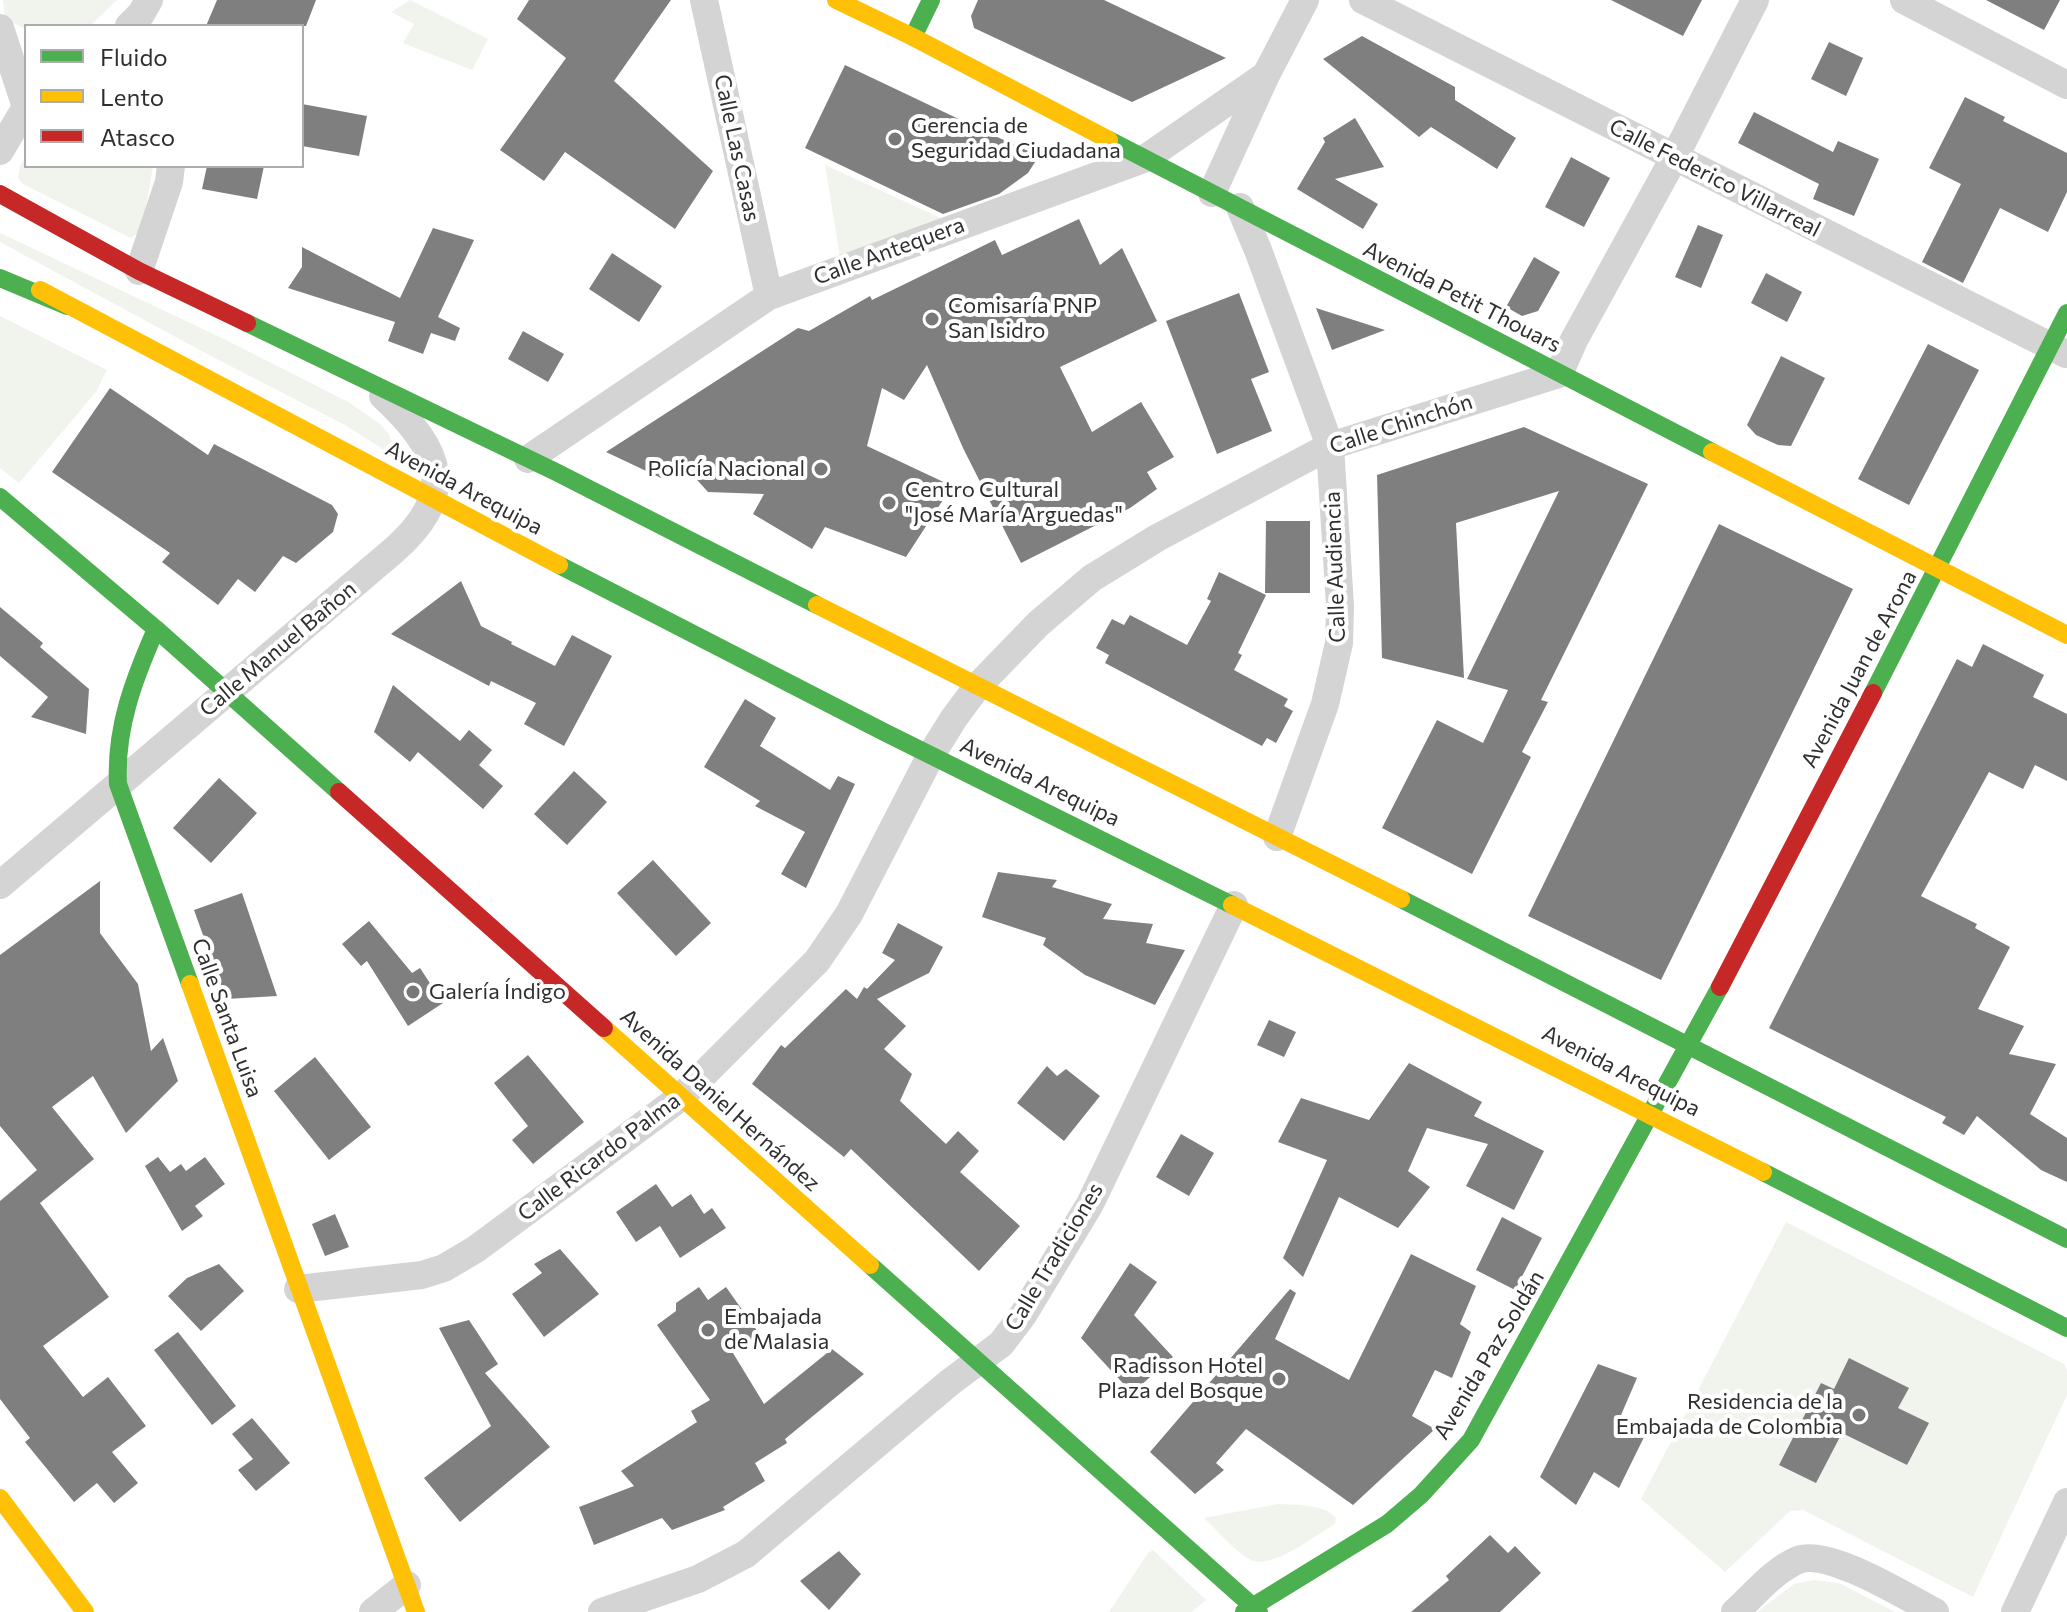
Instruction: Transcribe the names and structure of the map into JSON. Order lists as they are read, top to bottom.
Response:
{
  "streets": {
    "main road": [
      "Avenida Petit Thouars",
      "Avenida Arequipa",
      "Avenida Juan de Arona",
      "Calle Santa Luisa",
      "Avenida Daniel Hernández",
      "Avenida Paz Soldán"
    ],
    "street": [
      "Calle Las Casas",
      "Calle Federico Villarreal",
      "Calle Antequera",
      "Calle Chinchón",
      "Calle Audiencia",
      "Calle Manuel Bañon",
      "Calle Ricardo Palma",
      "Calle Tradiciones"
    ]
  },
  "crossings": [
    ["Calle Las Casas", "Calle Antequera"],
    ["Calle Federico Villarreal", "Avenida Juan de Arona"],
    ["Calle Antequera", "Avenida Petit Thouars"],
    ["Avenida Petit Thouars", "Calle Chinchón"],
    ["Avenida Petit Thouars", "Calle Audiencia"],
    ["Avenida Petit Thouars", "Avenida Juan de Arona"],
    ["Calle Chinchón", "Avenida Arequipa"],
    ["Calle Chinchón", "Calle Audiencia"],
    ["Calle Chinchón", "Calle Ricardo Palma"],
    ["Avenida Arequipa", "Calle Manuel Bañon"],
    ["Avenida Arequipa", "Calle Ricardo Palma"],
    ["Avenida Arequipa", "Calle Tradiciones"],
    ["Avenida Arequipa", "Avenida Paz Soldán"],
    ["Calle Manuel Bañon", "Calle Santa Luisa"],
    ["Calle Manuel Bañon", "Avenida Daniel Hernández"],
    ["Avenida Juan de Arona", "Avenida Paz Soldán"],
    ["Calle Santa Luisa", "Avenida Daniel Hernández"],
    ["Calle Santa Luisa", "Calle Ricardo Palma"],
    ["Avenida Daniel Hernández", "Calle Ricardo Palma"],
    ["Avenida Daniel Hernández", "Calle Tradiciones"],
    ["Avenida Daniel Hernández", "Avenida Paz Soldán"]
  ],
  "places": [
    "Gerencia de Seguridad Ciudadana",
    "Comisaría PNP San Isidro",
    "Policía Nacional",
    "Centro Cultural \"José María Arguedas\"",
    "Galería Índigo",
    "Embajada de Malasia",
    "Radisson Hotel Plaza del Bosque",
    "Residencia de la Embajada de Colombia"
  ],
  "legend": ["Fluido", "Lento", "Atasco"]
}
